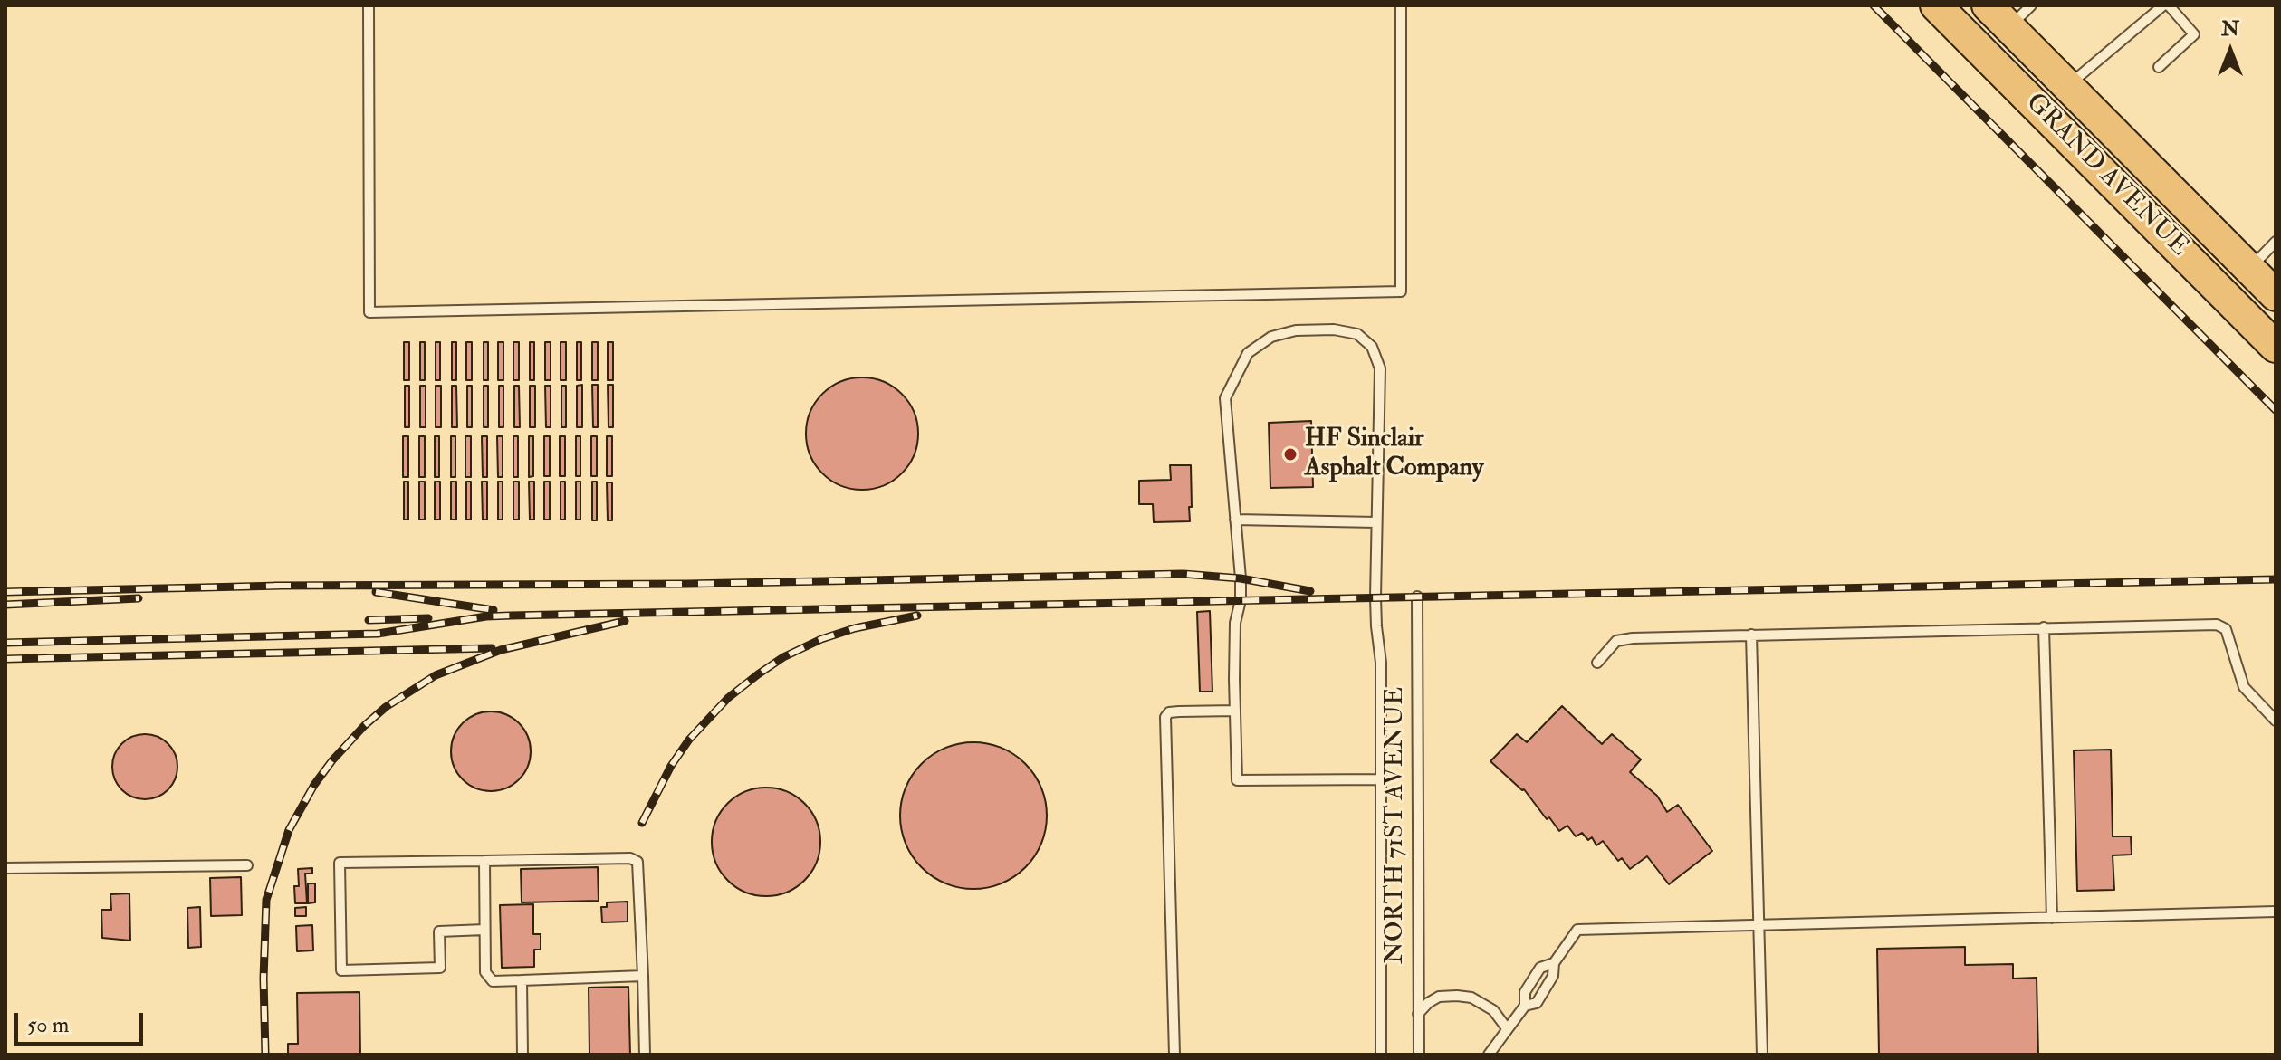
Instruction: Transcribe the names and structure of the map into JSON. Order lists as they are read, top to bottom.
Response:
{
  "streets": {
    "highway": ["GRAND AVENUE"],
    "lane": ["NORTH 71ST AVENUE"]
  },
  "places": ["HF Sinclair Asphalt Company"],
  "scale_bar": "50 m",
  "north": "top"
}
